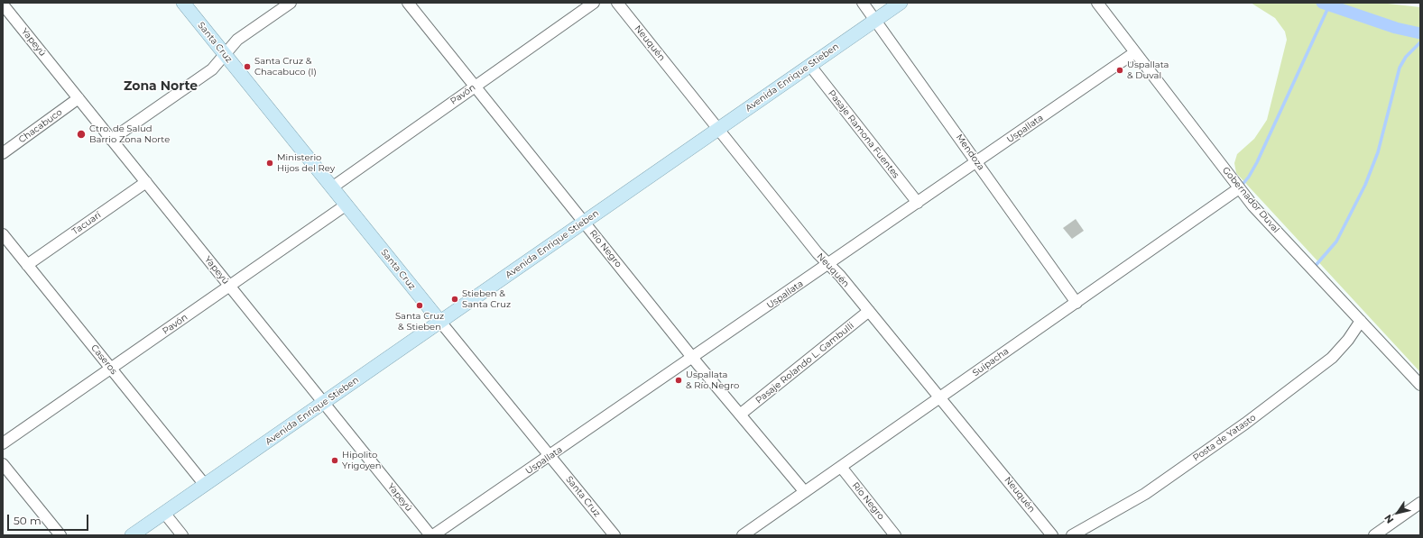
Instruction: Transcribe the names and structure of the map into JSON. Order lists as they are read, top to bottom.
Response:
{
  "streets": {
    "main road": ["Santa Cruz", "Avenida Enrique Stieben"],
    "street": [
      "Yapeyú",
      "Neuquén",
      "Pavón",
      "Chacabuco",
      "Uspallata",
      "Pasaje Ramona Fuentes",
      "Mendoza",
      "Gobernador Duval",
      "Tacuarí",
      "Río Negro",
      "Caseros",
      "Suipacha",
      "Pasaje Rolando L. Gambulli",
      "Posta de Yatasto"
    ]
  },
  "crossings": [
    ["Yapeyú", "Avenida Enrique Stieben"],
    ["Yapeyú", "Pavón"],
    ["Yapeyú", "Chacabuco"],
    ["Yapeyú", "Uspallata"],
    ["Yapeyú", "Tacuarí"],
    ["Santa Cruz", "Avenida Enrique Stieben"],
    ["Santa Cruz", "Pavón"],
    ["Santa Cruz", "Uspallata"],
    ["Neuquén", "Avenida Enrique Stieben"],
    ["Neuquén", "Uspallata"],
    ["Neuquén", "Suipacha"],
    ["Neuquén", "Pasaje Rolando L. Gambulli"],
    ["Avenida Enrique Stieben", "Pasaje Ramona Fuentes"],
    ["Avenida Enrique Stieben", "Mendoza"],
    ["Avenida Enrique Stieben", "Río Negro"],
    ["Avenida Enrique Stieben", "Caseros"],
    ["Pavón", "Río Negro"],
    ["Pavón", "Caseros"],
    ["Uspallata", "Pasaje Ramona Fuentes"],
    ["Uspallata", "Mendoza"],
    ["Uspallata", "Gobernador Duval"],
    ["Uspallata", "Río Negro"],
    ["Mendoza", "Suipacha"],
    ["Gobernador Duval", "Suipacha"],
    ["Gobernador Duval", "Posta de Yatasto"],
    ["Tacuarí", "Caseros"],
    ["Río Negro", "Suipacha"],
    ["Río Negro", "Pasaje Rolando L. Gambulli"]
  ],
  "districts": ["Zona Norte"],
  "places": [
    "Santa Cruz & Chacabuco (I)",
    "Uspallata & Duval",
    "Ctro. de Salud Barrio Zona Norte",
    "Ministerio Hijos del Rey",
    "Stieben & Santa Cruz",
    "Santa Cruz & Stieben",
    "Uspallata & Río Negro",
    "Hipolito Yrigoyen"
  ],
  "scale_bar": "50 m",
  "north": "bottom left"
}
